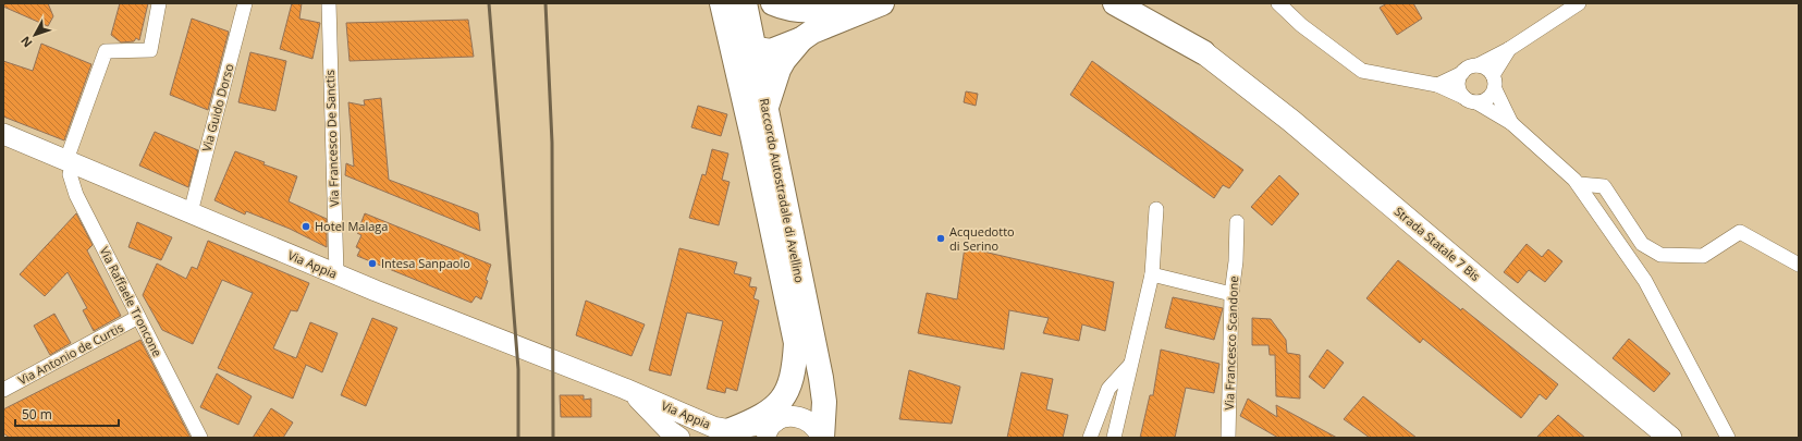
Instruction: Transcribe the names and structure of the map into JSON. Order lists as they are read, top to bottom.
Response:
{
  "streets": {
    "highway": ["Raccordo Autostradale di Avellino"],
    "main road": ["Strada Statale 7 Bis"],
    "street": [
      "Via Guido Dorso",
      "Via Francesco De Sanctis",
      "Via Appia",
      "Via Raffaele Troncone",
      "Via Francesco Scandone",
      "Via Antonio de Curtis"
    ]
  },
  "crossings": [
    ["Via Guido Dorso", "Via Appia"],
    ["Via Francesco De Sanctis", "Via Appia"],
    ["Via Appia", "Via Raffaele Troncone"],
    ["Via Raffaele Troncone", "Via Antonio de Curtis"]
  ],
  "places": ["Hotel Malaga", "Acquedotto di Serino", "Intesa Sanpaolo"],
  "scale_bar": "50 m",
  "north": "bottom left"
}
